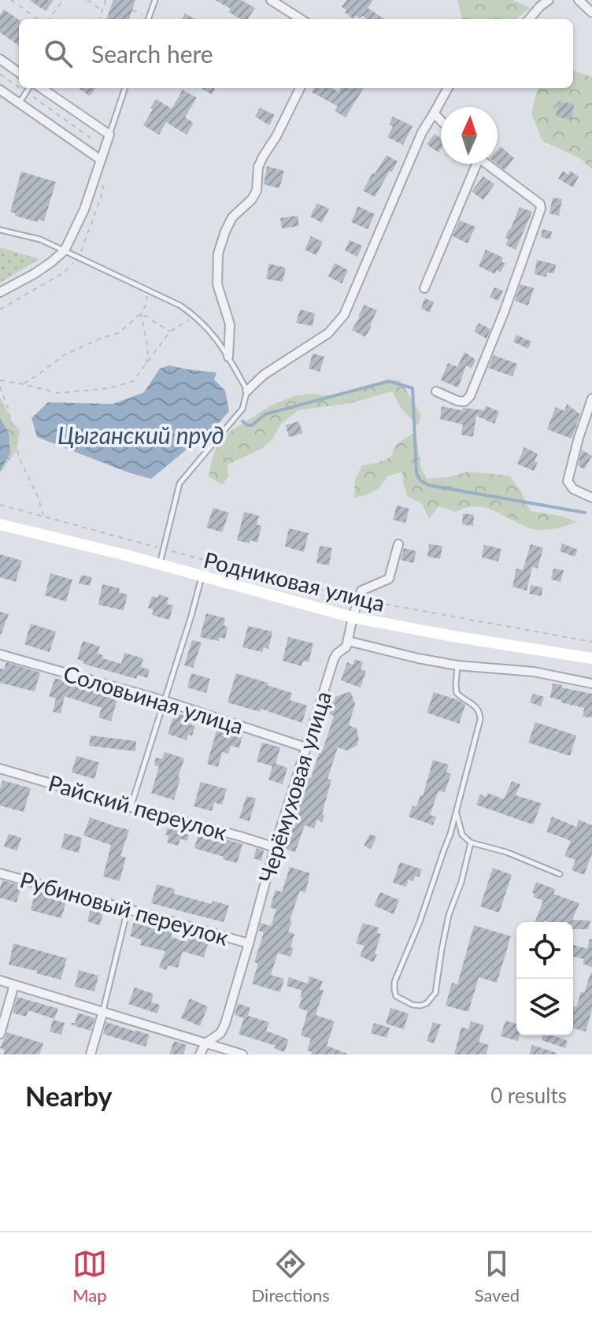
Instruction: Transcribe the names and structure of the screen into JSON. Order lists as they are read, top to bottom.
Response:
{
  "streets": {
    "main road": ["Родниковая улица"],
    "street": [
      "Соловьиная улица",
      "Черёмуховая улица",
      "Райский переулок",
      "Рубиновый переулок"
    ]
  },
  "crossings": [
    ["Родниковая улица", "Черёмуховая улица"],
    ["Соловьиная улица", "Черёмуховая улица"],
    ["Черёмуховая улица", "Райский переулок"],
    ["Черёмуховая улица", "Рубиновый переулок"]
  ],
  "water": ["Цыганский пруд"],
  "north": "top",
  "page": {
    "search": "Search here",
    "heading": ["Nearby", "0 results"],
    "nav": ["Map", "Directions", "Saved"]
  }
}
